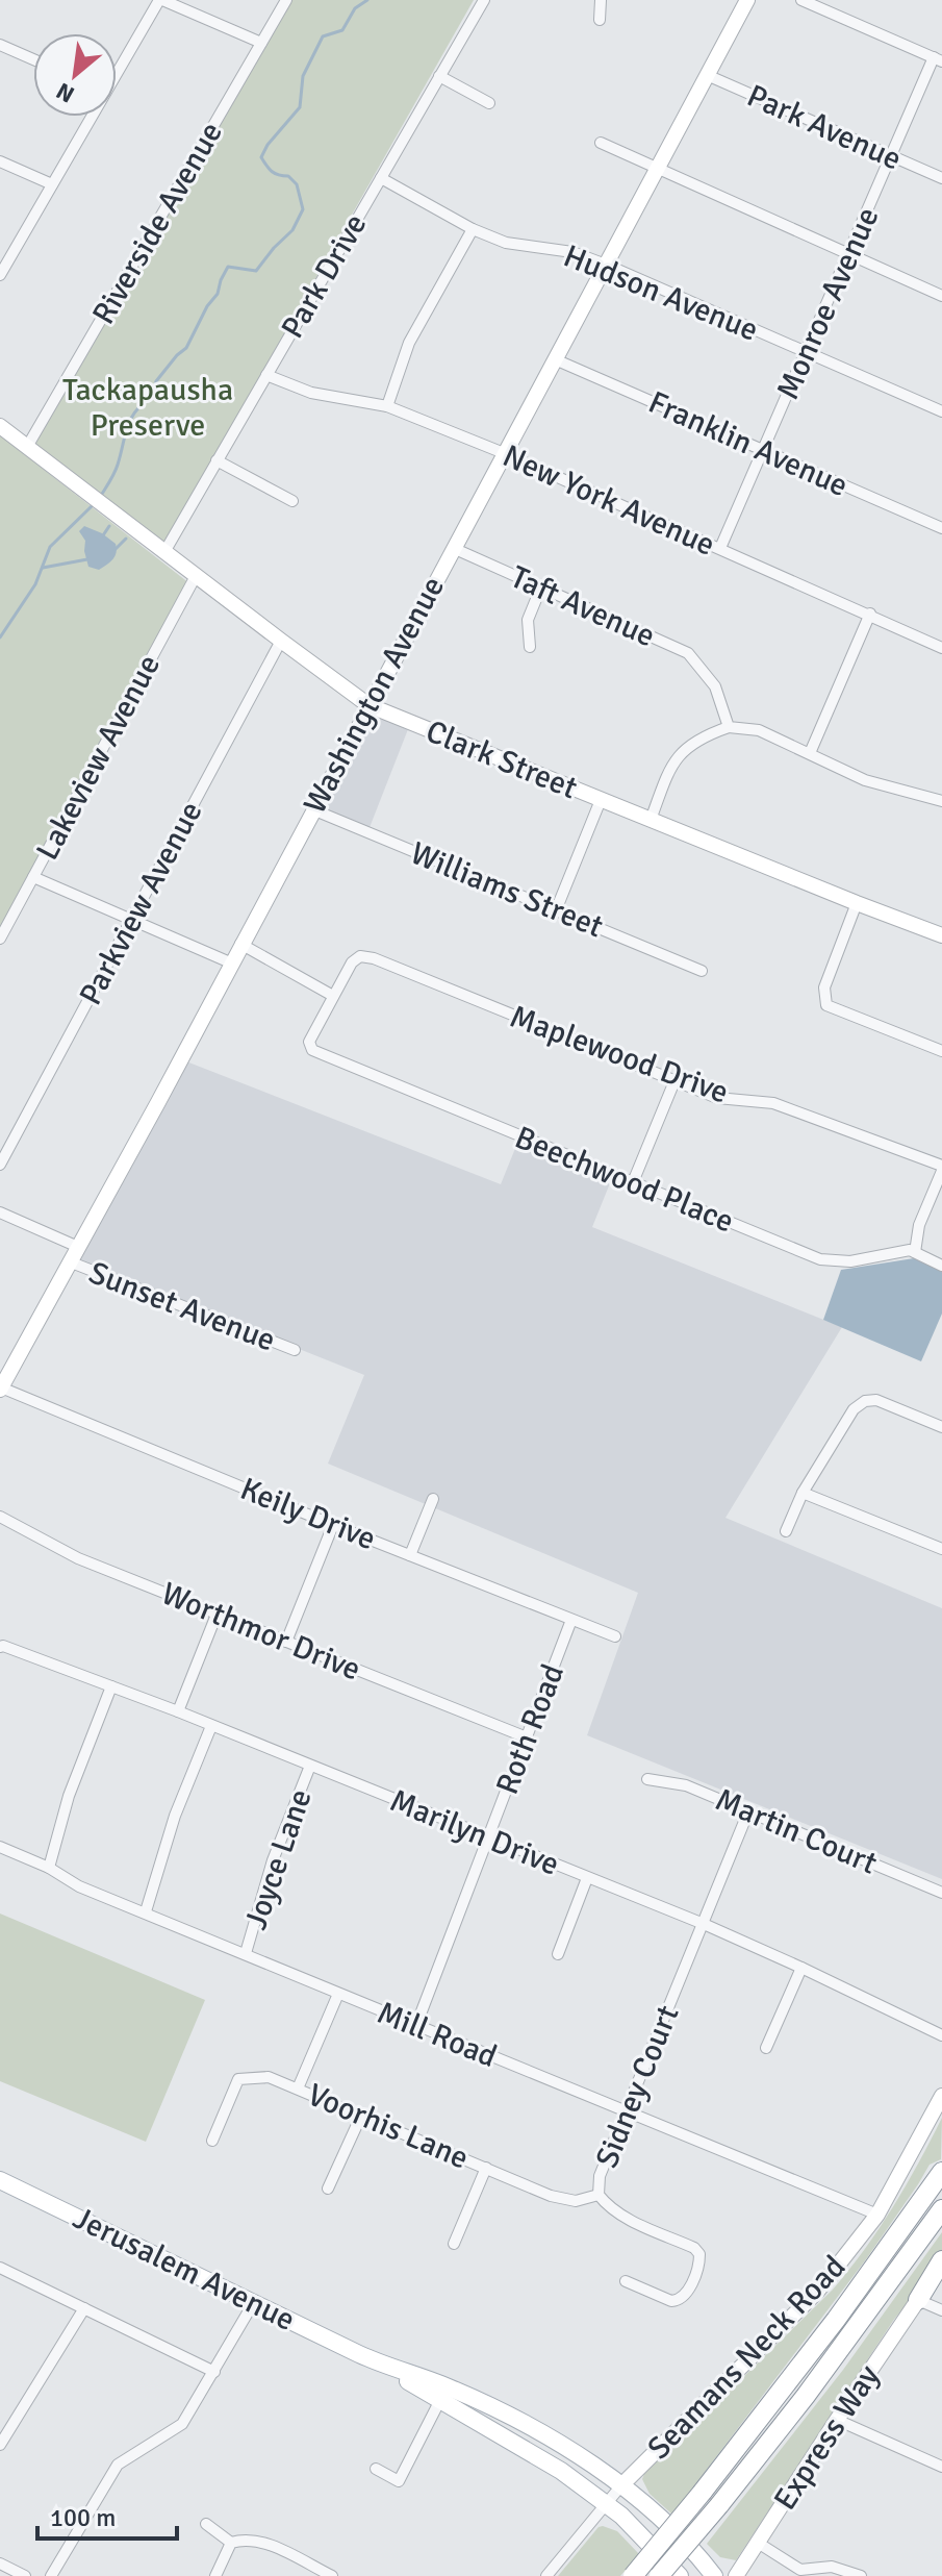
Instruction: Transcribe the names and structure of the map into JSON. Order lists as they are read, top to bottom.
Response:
{
  "streets": {
    "main road": ["Jerusalem Avenue"],
    "street": [
      "Park Avenue",
      "Riverside Avenue",
      "Park Drive",
      "Hudson Avenue",
      "Monroe Avenue",
      "Franklin Avenue",
      "New York Avenue",
      "Taft Avenue",
      "Washington Avenue",
      "Lakeview Avenue",
      "Clark Street",
      "Williams Street",
      "Parkview Avenue",
      "Maplewood Drive",
      "Beechwood Place",
      "Sunset Avenue",
      "Keily Drive",
      "Worthmor Drive",
      "Roth Road",
      "Martin Court",
      "Marilyn Drive",
      "Joyce Lane",
      "Mill Road",
      "Sidney Court",
      "Voorhis Lane",
      "Seamans Neck Road",
      "Express Way"
    ]
  },
  "crossings": [
    ["Park Avenue", "Monroe Avenue"],
    ["Park Avenue", "Washington Avenue"],
    ["Riverside Avenue", "Clark Street"],
    ["Park Drive", "Hudson Avenue"],
    ["Park Drive", "New York Avenue"],
    ["Park Drive", "Clark Street"],
    ["Hudson Avenue", "Monroe Avenue"],
    ["Hudson Avenue", "Washington Avenue"],
    ["Monroe Avenue", "Franklin Avenue"],
    ["Monroe Avenue", "New York Avenue"],
    ["Franklin Avenue", "Washington Avenue"],
    ["New York Avenue", "Washington Avenue"],
    ["Taft Avenue", "Washington Avenue"],
    ["Washington Avenue", "Clark Street"],
    ["Washington Avenue", "Williams Street"],
    ["Washington Avenue", "Sunset Avenue"],
    ["Washington Avenue", "Keily Drive"],
    ["Lakeview Avenue", "Clark Street"],
    ["Clark Street", "Parkview Avenue"],
    ["Maplewood Drive", "Beechwood Place"],
    ["Keily Drive", "Roth Road"],
    ["Worthmor Drive", "Roth Road"],
    ["Roth Road", "Marilyn Drive"],
    ["Roth Road", "Mill Road"],
    ["Martin Court", "Sidney Court"],
    ["Marilyn Drive", "Joyce Lane"],
    ["Marilyn Drive", "Sidney Court"],
    ["Joyce Lane", "Mill Road"],
    ["Mill Road", "Sidney Court"],
    ["Mill Road", "Seamans Neck Road"],
    ["Sidney Court", "Voorhis Lane"],
    ["Jerusalem Avenue", "Seamans Neck Road"]
  ],
  "parks": ["Tackapausha Preserve"],
  "scale_bar": "100 m",
  "north": "bottom left"
}
